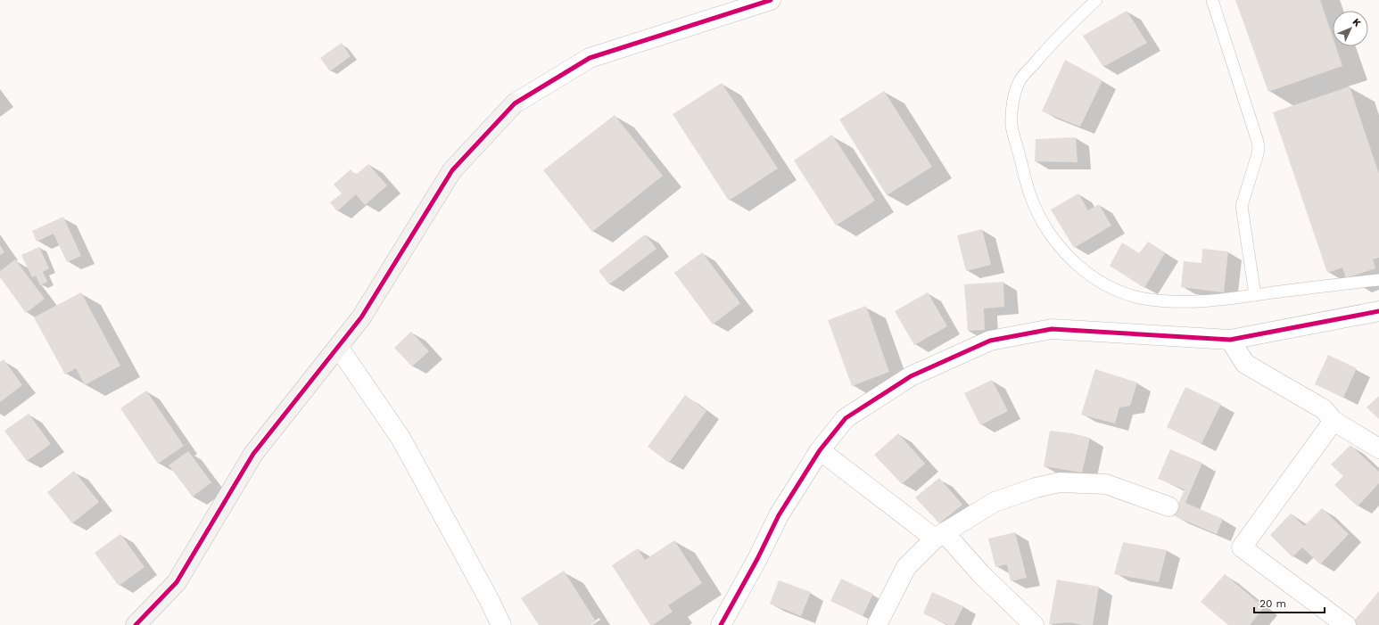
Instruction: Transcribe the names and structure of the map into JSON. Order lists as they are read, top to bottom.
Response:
{
  "scale_bar": "20 m",
  "north": "top right"
}
